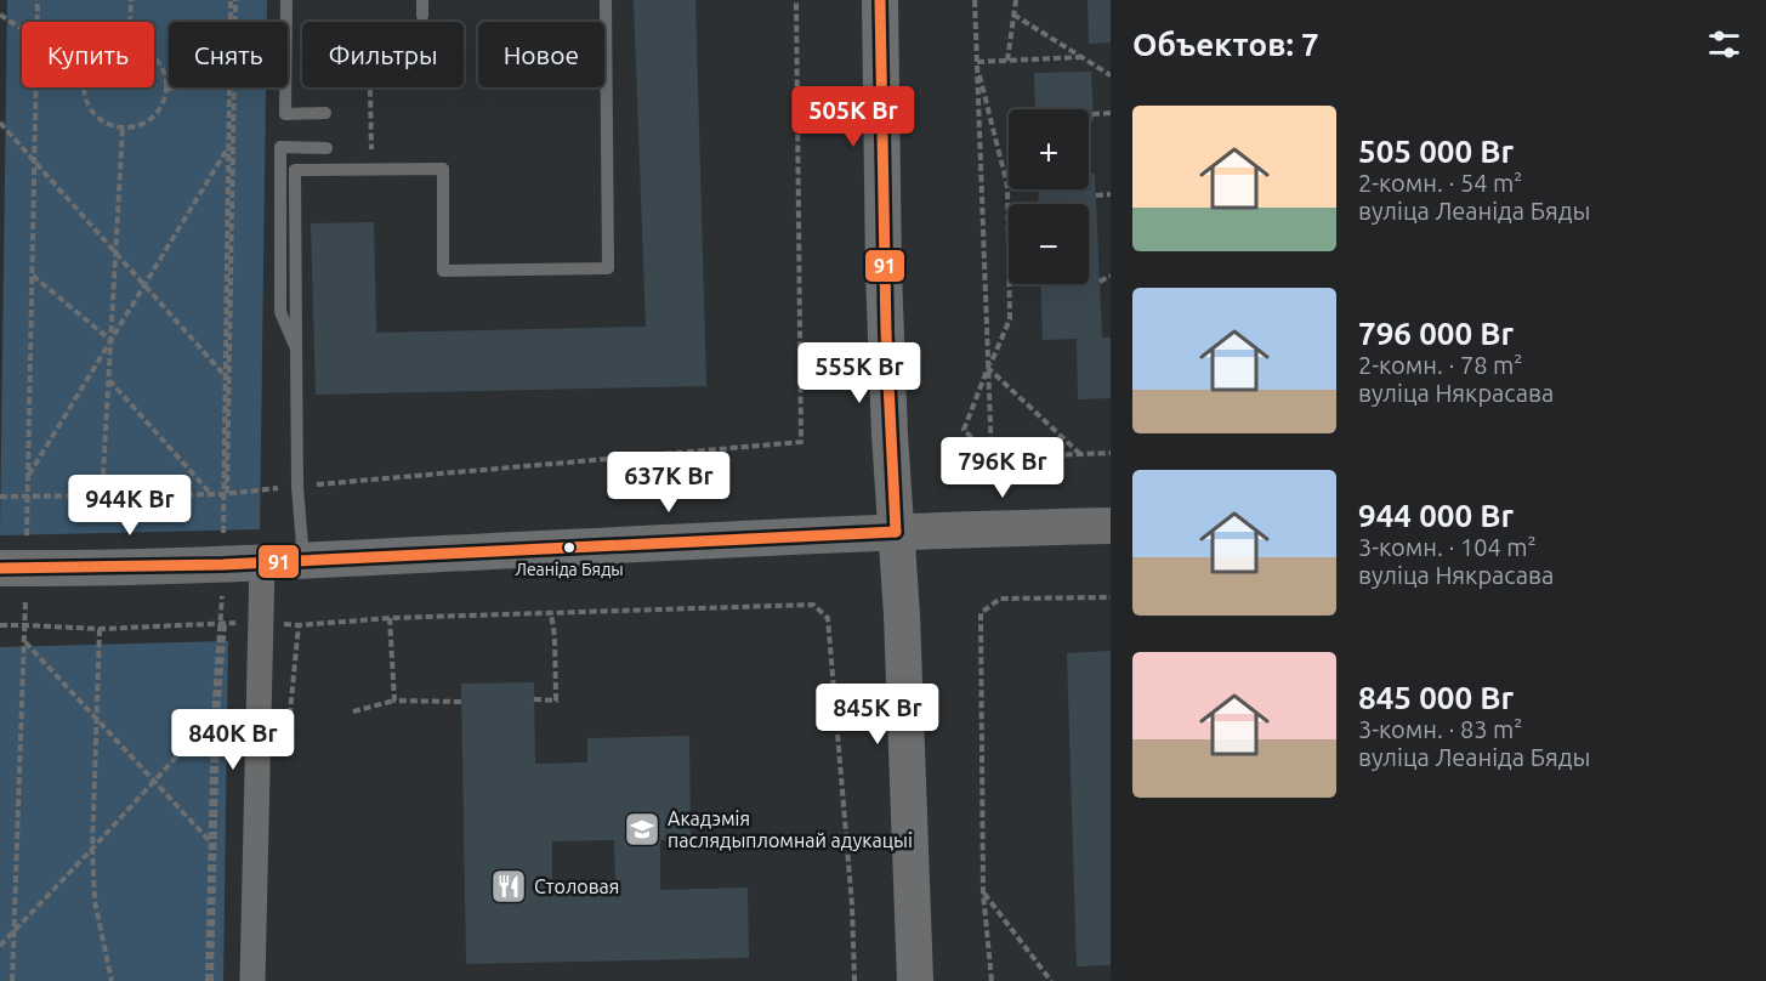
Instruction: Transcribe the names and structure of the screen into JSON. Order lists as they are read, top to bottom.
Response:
{
  "places": {
    "other": ["Леаніда Бяды"],
    "school or university": ["Акадэмія паслядыпломнай адукацыі"],
    "restaurant": ["Столовая"]
  },
  "lines": ["transit line 91"],
  "page": {
    "heading": "Объектов: 7",
    "chip": [
      "Купить",
      "Снять",
      "Фильтры",
      "Новое"
    ],
    "price": [
      "505K Br",
      "555K Br",
      "796K Br",
      "637K Br",
      "944K Br",
      "845K Br",
      "840K Br"
    ],
    "list": [
      {
        "name": "505 000 Br",
        "note": "2-комн. · 54 m² · вуліца Леаніда Бяды"
      },
      {
        "name": "796 000 Br",
        "note": "2-комн. · 78 m² · вуліца Някрасава"
      },
      {
        "name": "944 000 Br",
        "note": "3-комн. · 104 m² · вуліца Някрасава"
      },
      {
        "name": "845 000 Br",
        "note": "3-комн. · 83 m² · вуліца Леаніда Бяды"
      }
    ],
    "map_buttons": ["+", "−"]
  }
}
